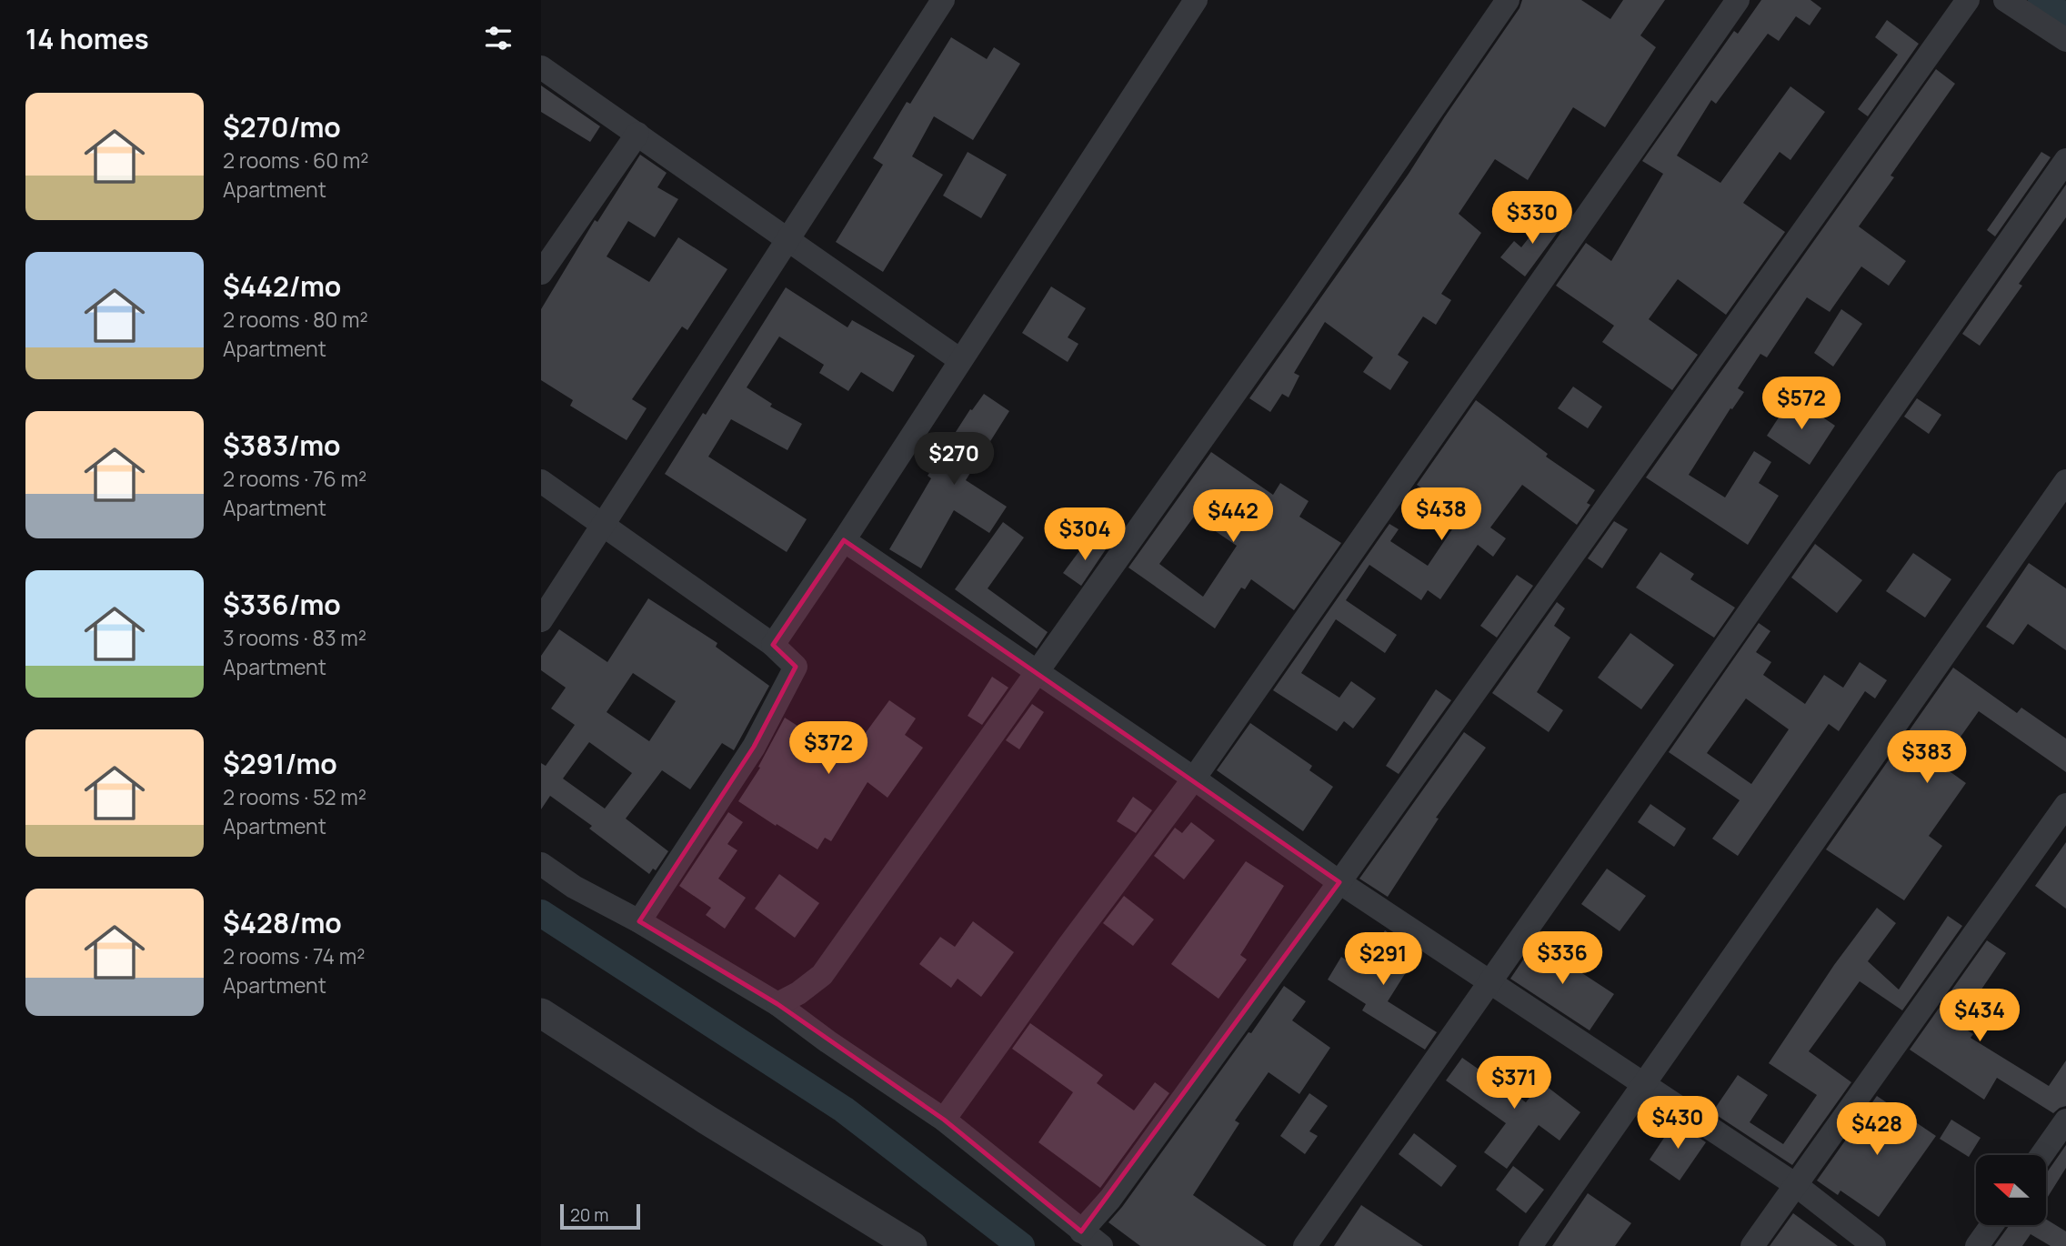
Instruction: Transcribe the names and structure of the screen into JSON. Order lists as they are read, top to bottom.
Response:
{
  "scale_bar": "20 m",
  "north": "left",
  "page": {
    "heading": "14 homes",
    "list": [
      {
        "name": "$270/mo",
        "note": "2 rooms · 60 m² · Apartment"
      },
      {
        "name": "$442/mo",
        "note": "2 rooms · 80 m² · Apartment"
      },
      {
        "name": "$383/mo",
        "note": "2 rooms · 76 m² · Apartment"
      },
      {
        "name": "$336/mo",
        "note": "3 rooms · 83 m² · Apartment"
      },
      {
        "name": "$291/mo",
        "note": "2 rooms · 52 m² · Apartment"
      },
      {
        "name": "$428/mo",
        "note": "2 rooms · 74 m² · Apartment"
      }
    ],
    "price": [
      "$330",
      "$572",
      "$270",
      "$438",
      "$442",
      "$304",
      "$372",
      "$383",
      "$336",
      "$291",
      "$434",
      "$371",
      "$430",
      "$428"
    ],
    "scale": "20 m"
  }
}
